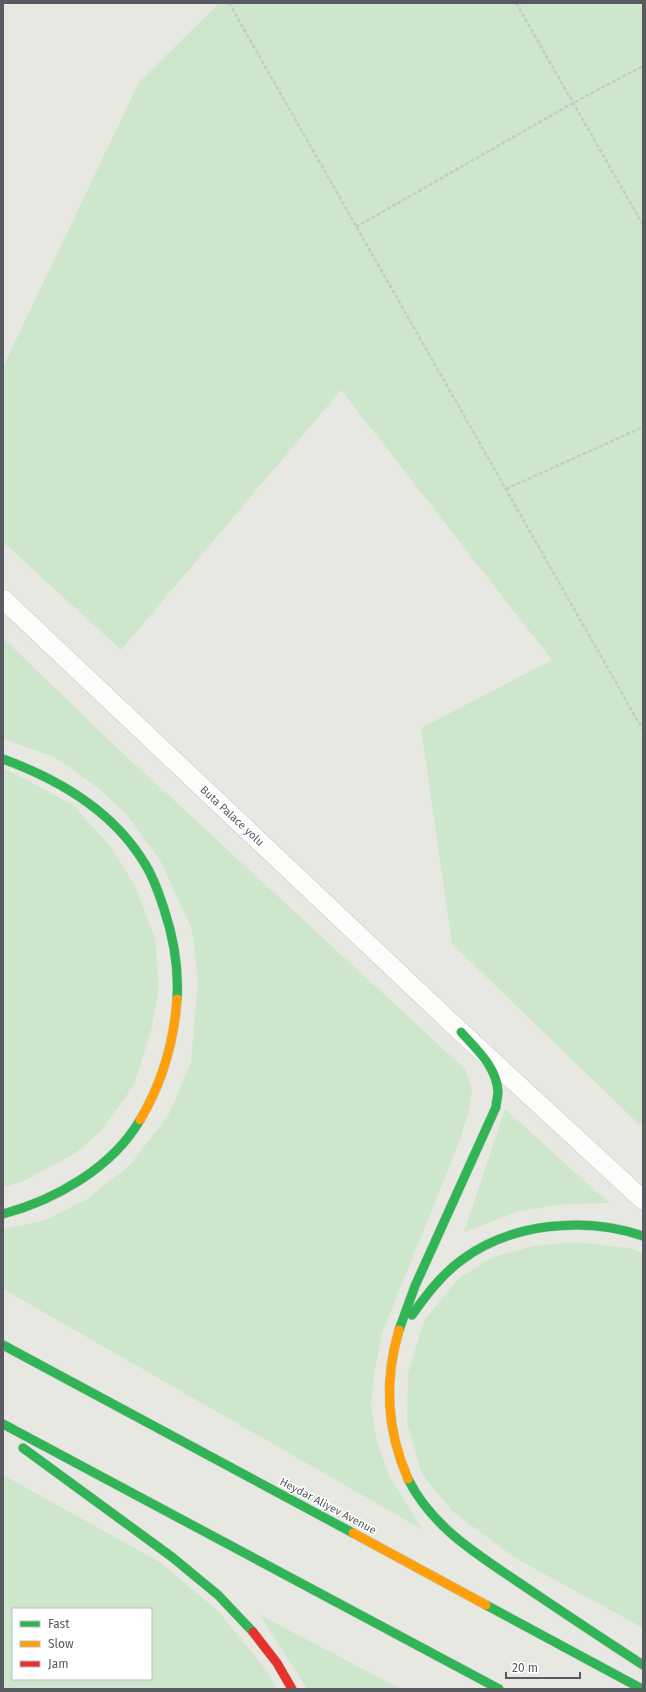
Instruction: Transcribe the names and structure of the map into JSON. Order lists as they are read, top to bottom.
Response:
{
  "streets": {
    "main road": ["Heydar Aliyev Avenue"],
    "street": ["Buta Palace yolu"]
  },
  "legend": ["Fast", "Slow", "Jam"],
  "scale_bar": "20 m"
}
